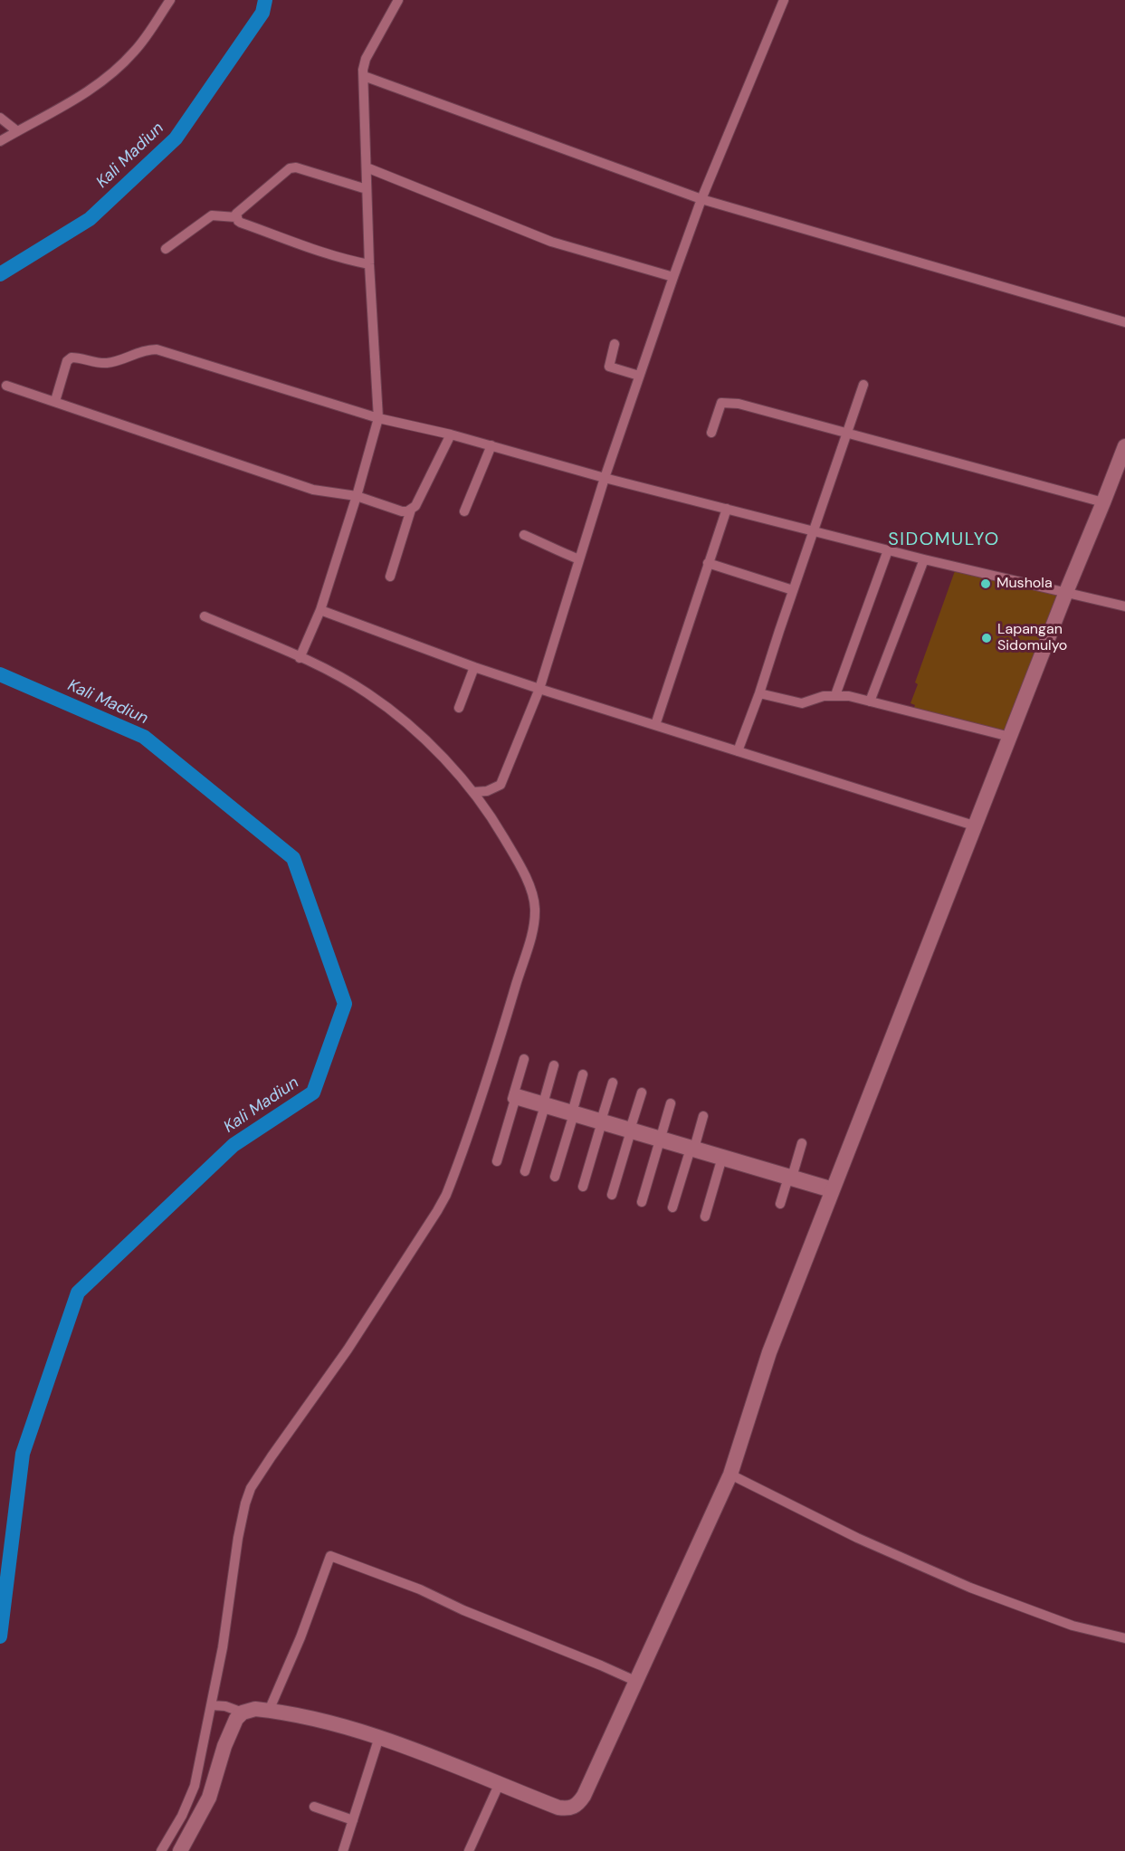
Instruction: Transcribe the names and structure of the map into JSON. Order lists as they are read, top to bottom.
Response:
{
  "districts": ["SIDOMULYO"],
  "water": ["Kali Madiun"],
  "places": ["Mushola", "Lapangan Sidomulyo"]
}
